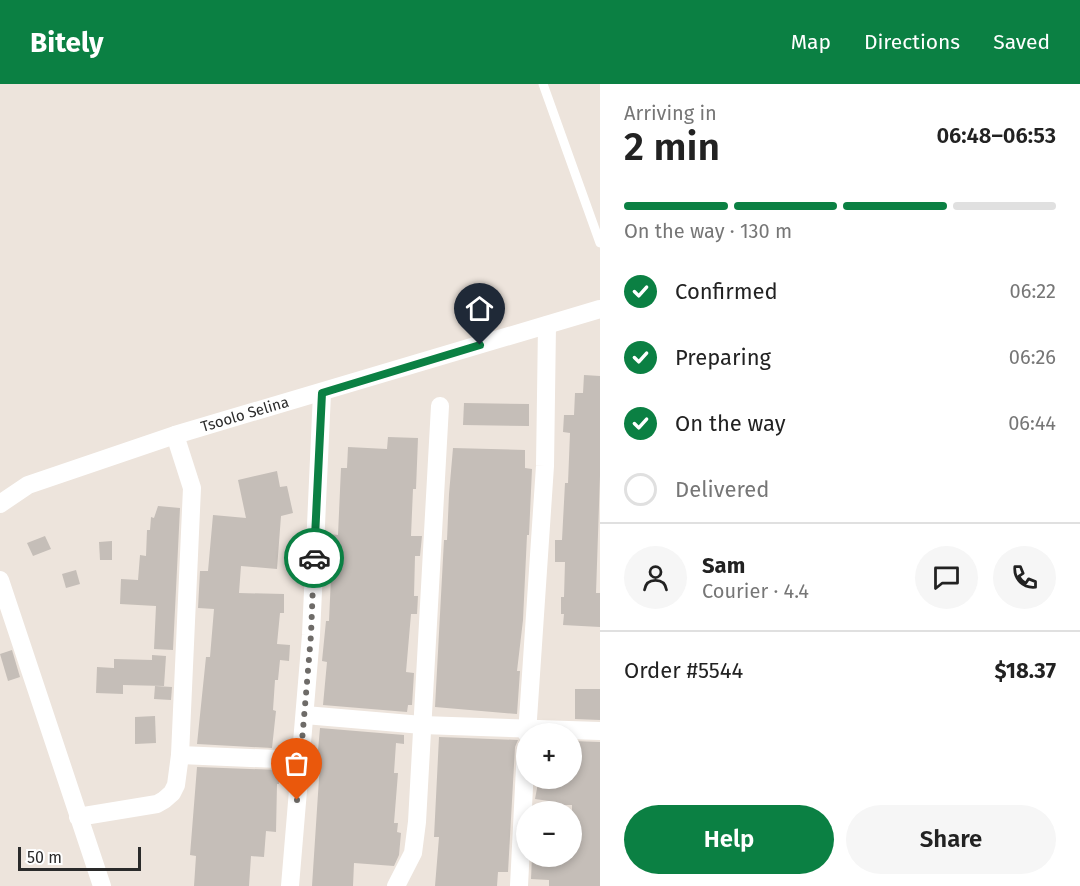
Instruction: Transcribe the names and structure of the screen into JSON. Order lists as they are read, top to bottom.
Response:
{
  "streets": {
    "street": ["Tsoolo Selina"]
  },
  "scale_bar": "50 m",
  "page": {
    "header": "Bitely",
    "nav": ["Map", "Directions", "Saved"],
    "heading": ["2 min", "Arriving in", "06:48–06:53"],
    "panel": [
      "Sam",
      "Courier · 4.4",
      "Order #5544",
      "$18.37"
    ],
    "bar": "On the way · 130 m",
    "list": [
      ["Confirmed", "06:22"],
      ["Preparing", "06:26"],
      ["On the way", "06:44"],
      "Delivered"
    ],
    "map_buttons": ["+", "−"],
    "buttons": ["Help", "Share"],
    "scale": "50 m"
  }
}
